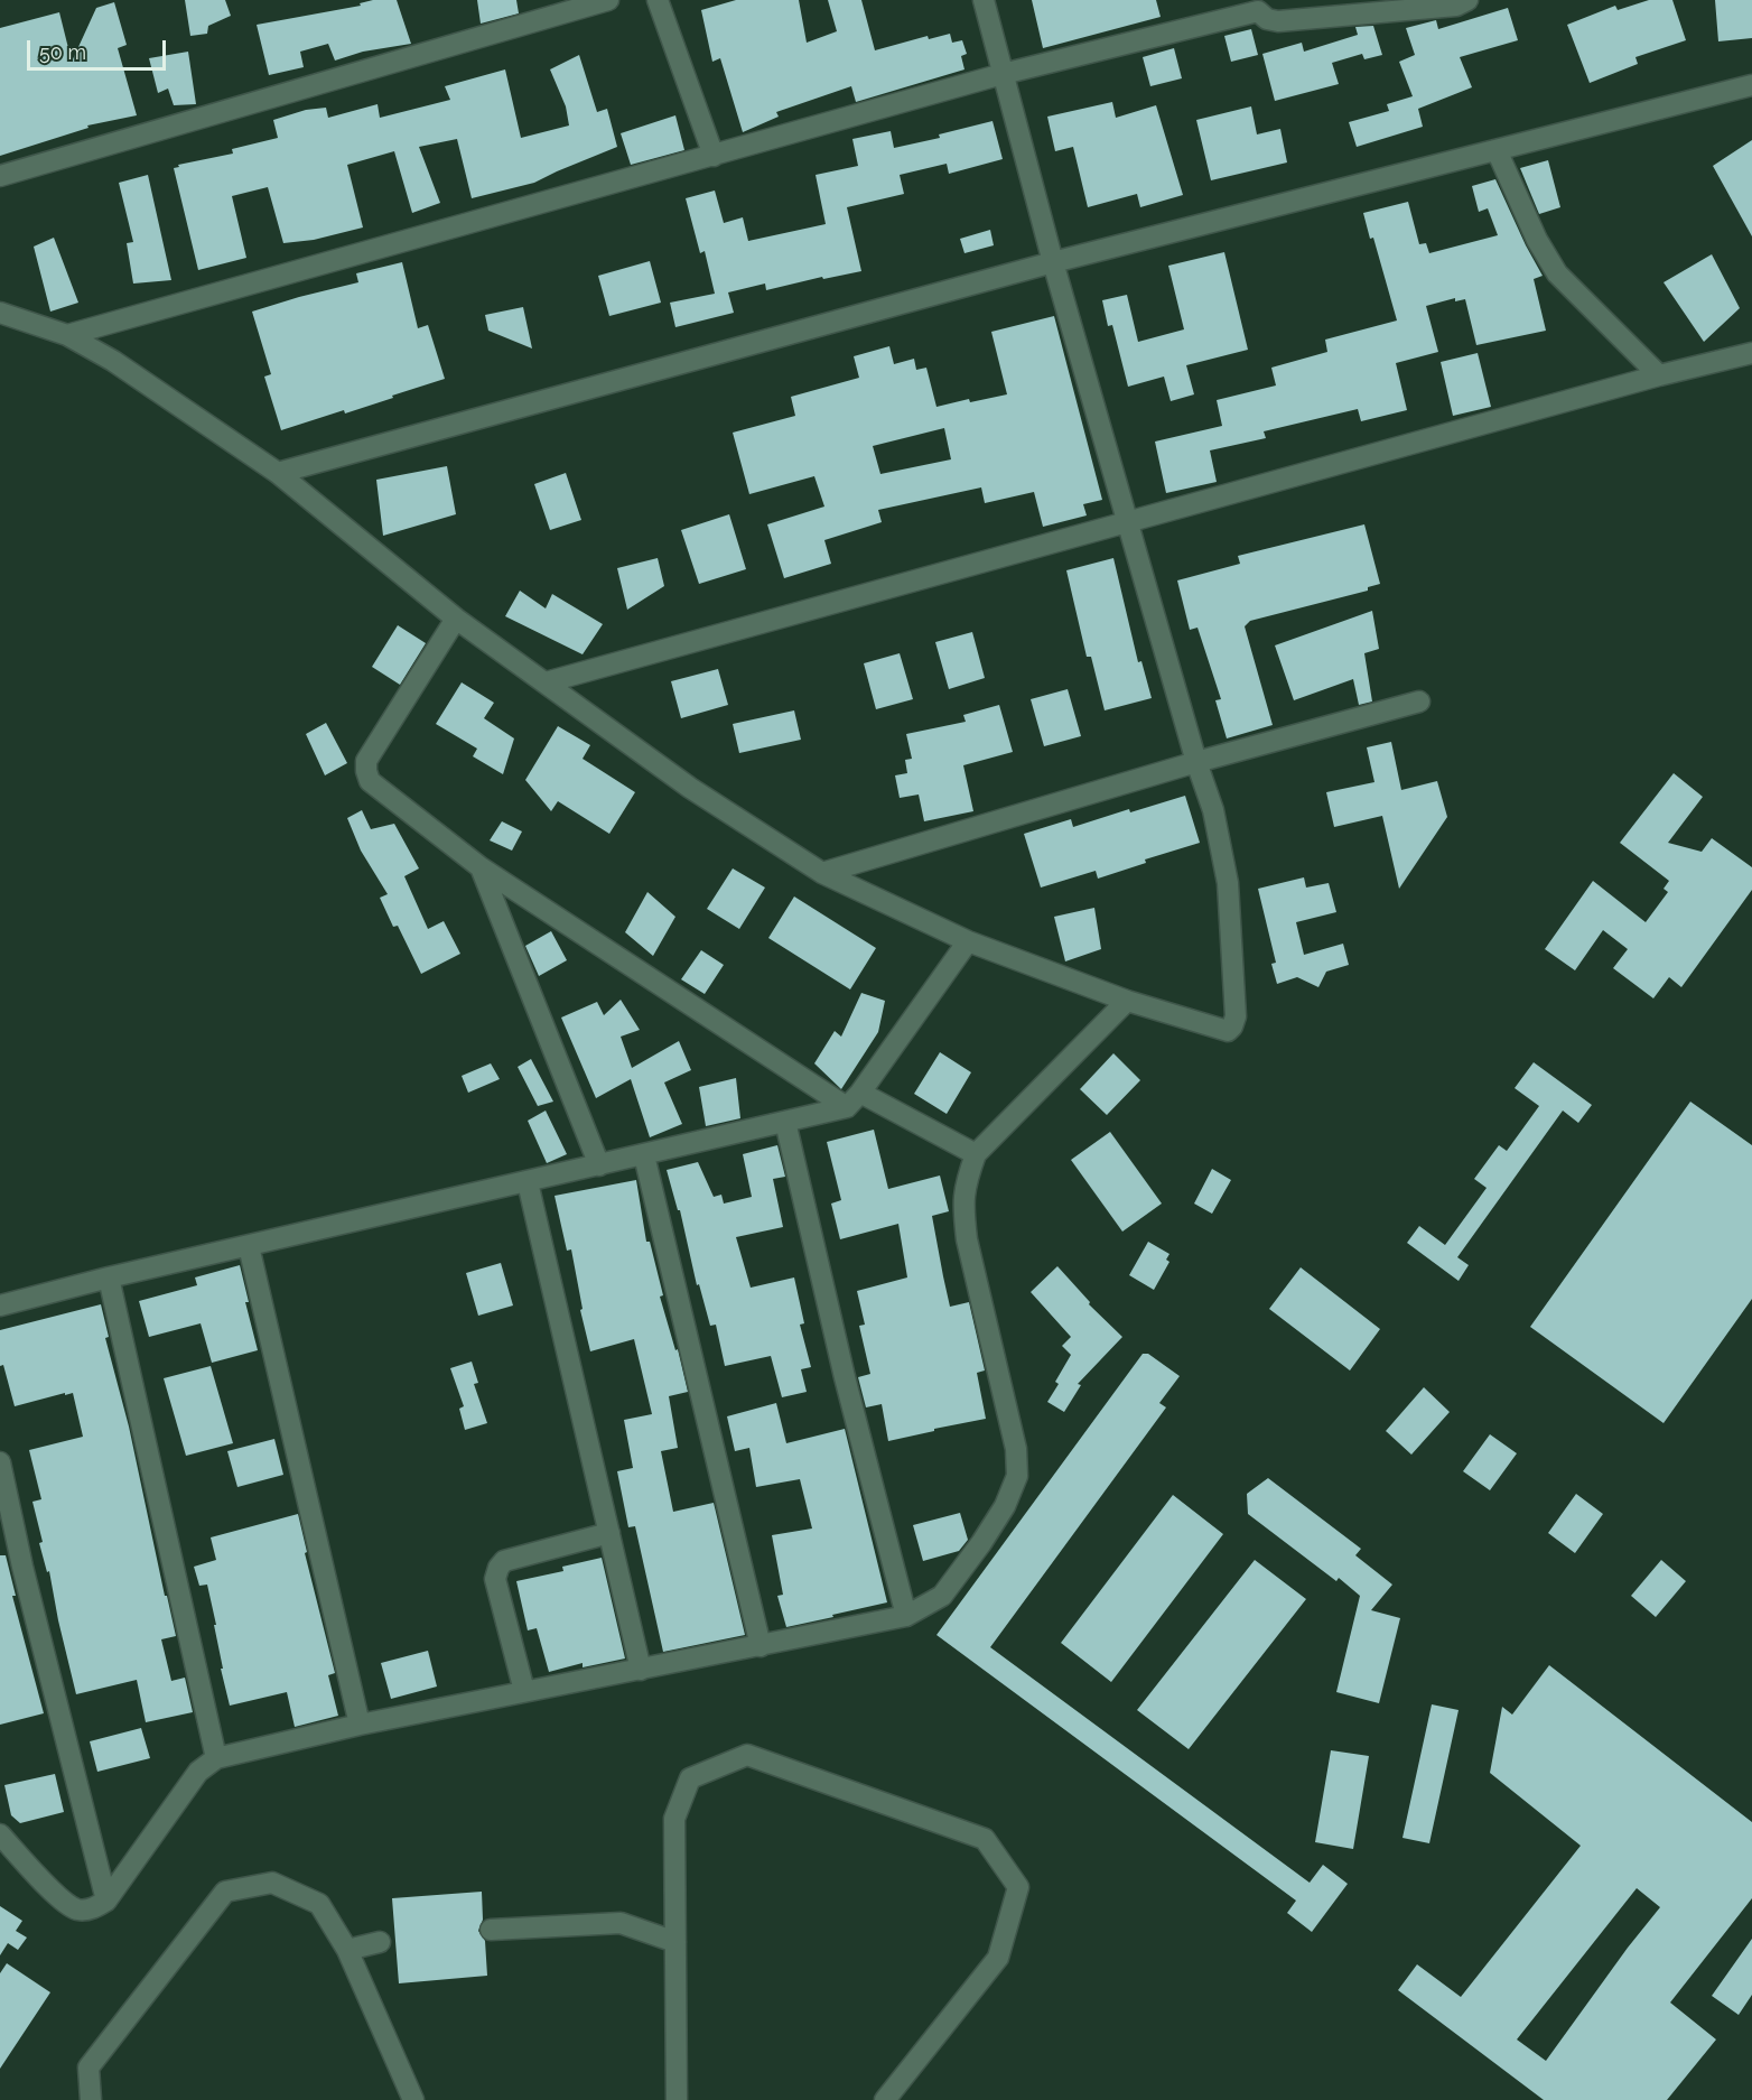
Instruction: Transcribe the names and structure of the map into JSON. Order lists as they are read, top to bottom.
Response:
{
  "scale_bar": "50 m"
}
